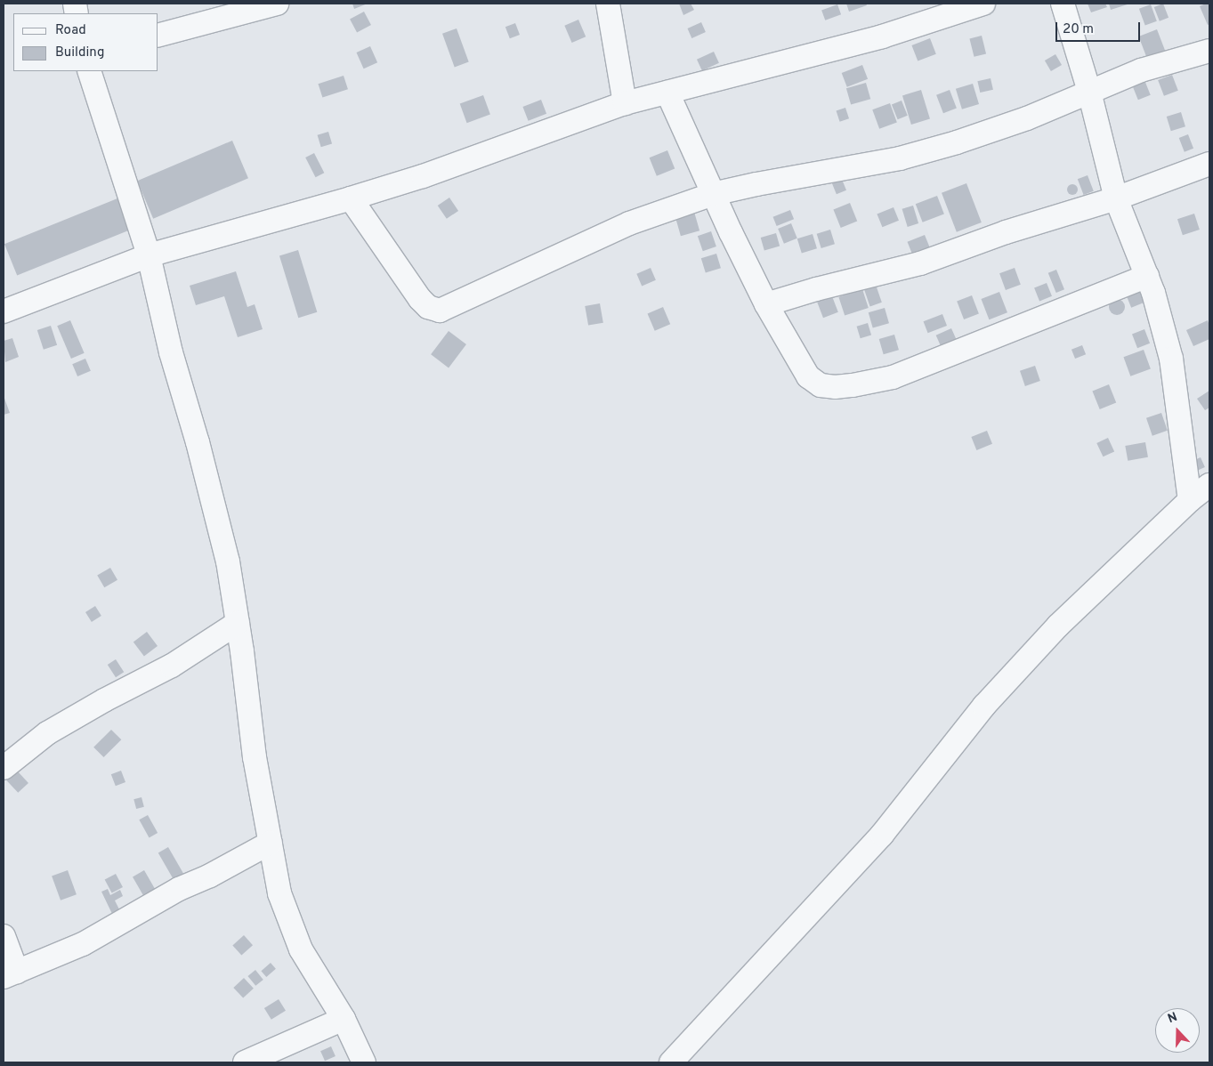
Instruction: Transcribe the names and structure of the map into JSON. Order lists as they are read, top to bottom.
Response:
{
  "legend": ["Road", "Building"],
  "scale_bar": "20 m",
  "north": "top"
}
